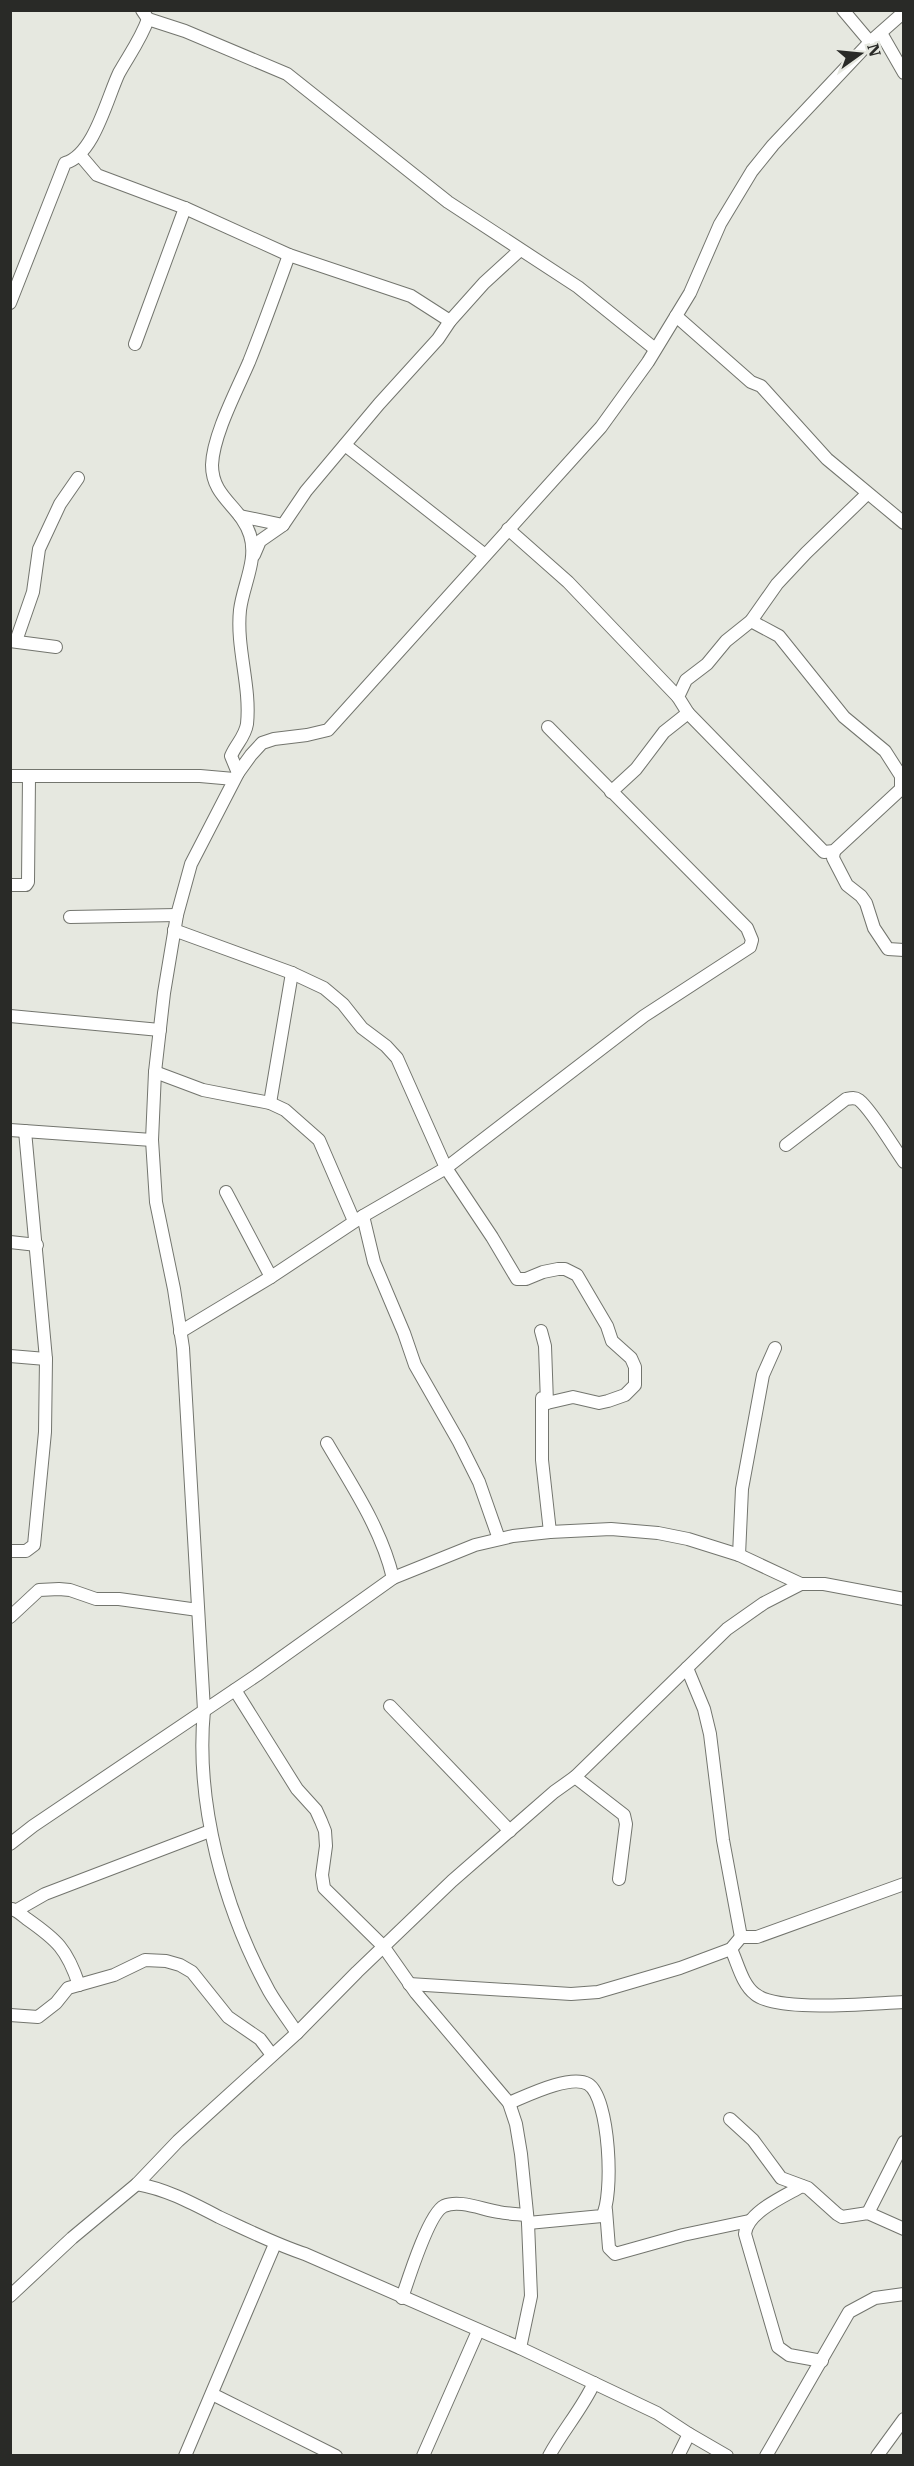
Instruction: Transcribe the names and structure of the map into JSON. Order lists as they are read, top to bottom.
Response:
{
  "north": "right"
}
